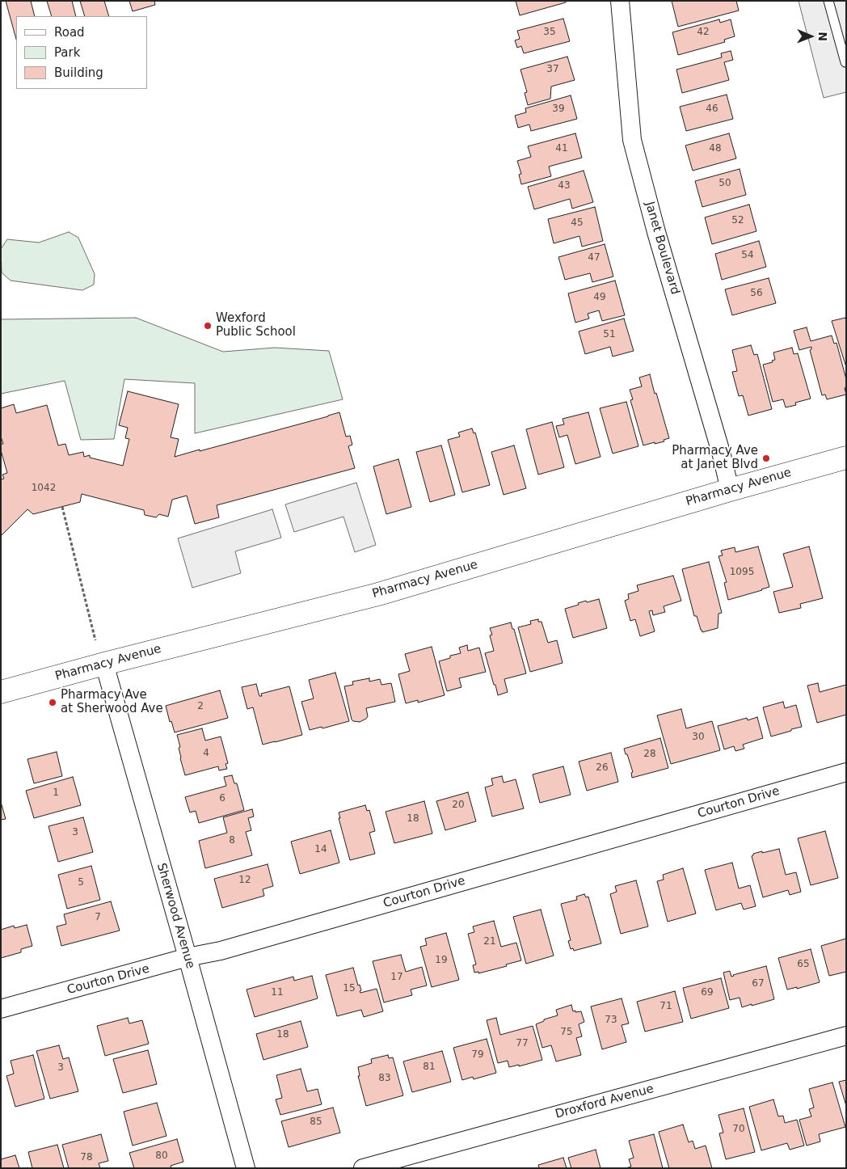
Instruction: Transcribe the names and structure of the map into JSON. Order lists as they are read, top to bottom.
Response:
{
  "streets": {
    "street": [
      "Janet Boulevard",
      "Pharmacy Avenue",
      "Courton Drive",
      "Sherwood Avenue",
      "Droxford Avenue"
    ]
  },
  "crossings": [
    ["Janet Boulevard", "Pharmacy Avenue"],
    ["Pharmacy Avenue", "Sherwood Avenue"],
    ["Courton Drive", "Sherwood Avenue"]
  ],
  "places": ["Wexford Public School", "Pharmacy Ave at Janet Blvd", "Pharmacy Ave at Sherwood Ave"],
  "house_numbers": [
    "35",
    "42",
    "37",
    "39",
    "46",
    "41",
    "48",
    "50",
    "43",
    "52",
    "45",
    "54",
    "47",
    "56",
    "49",
    "51",
    "1042",
    "1095",
    "2",
    "30",
    "4",
    "28",
    "26",
    "1",
    "6",
    "20",
    "18",
    "3",
    "8",
    "14",
    "12",
    "5",
    "7",
    "21",
    "19",
    "65",
    "17",
    "67",
    "15",
    "11",
    "69",
    "71",
    "73",
    "75",
    "18",
    "77",
    "79",
    "81",
    "3",
    "83",
    "85",
    "70",
    "80",
    "78"
  ],
  "legend": ["Road", "Park", "Building"],
  "north": "right"
}
